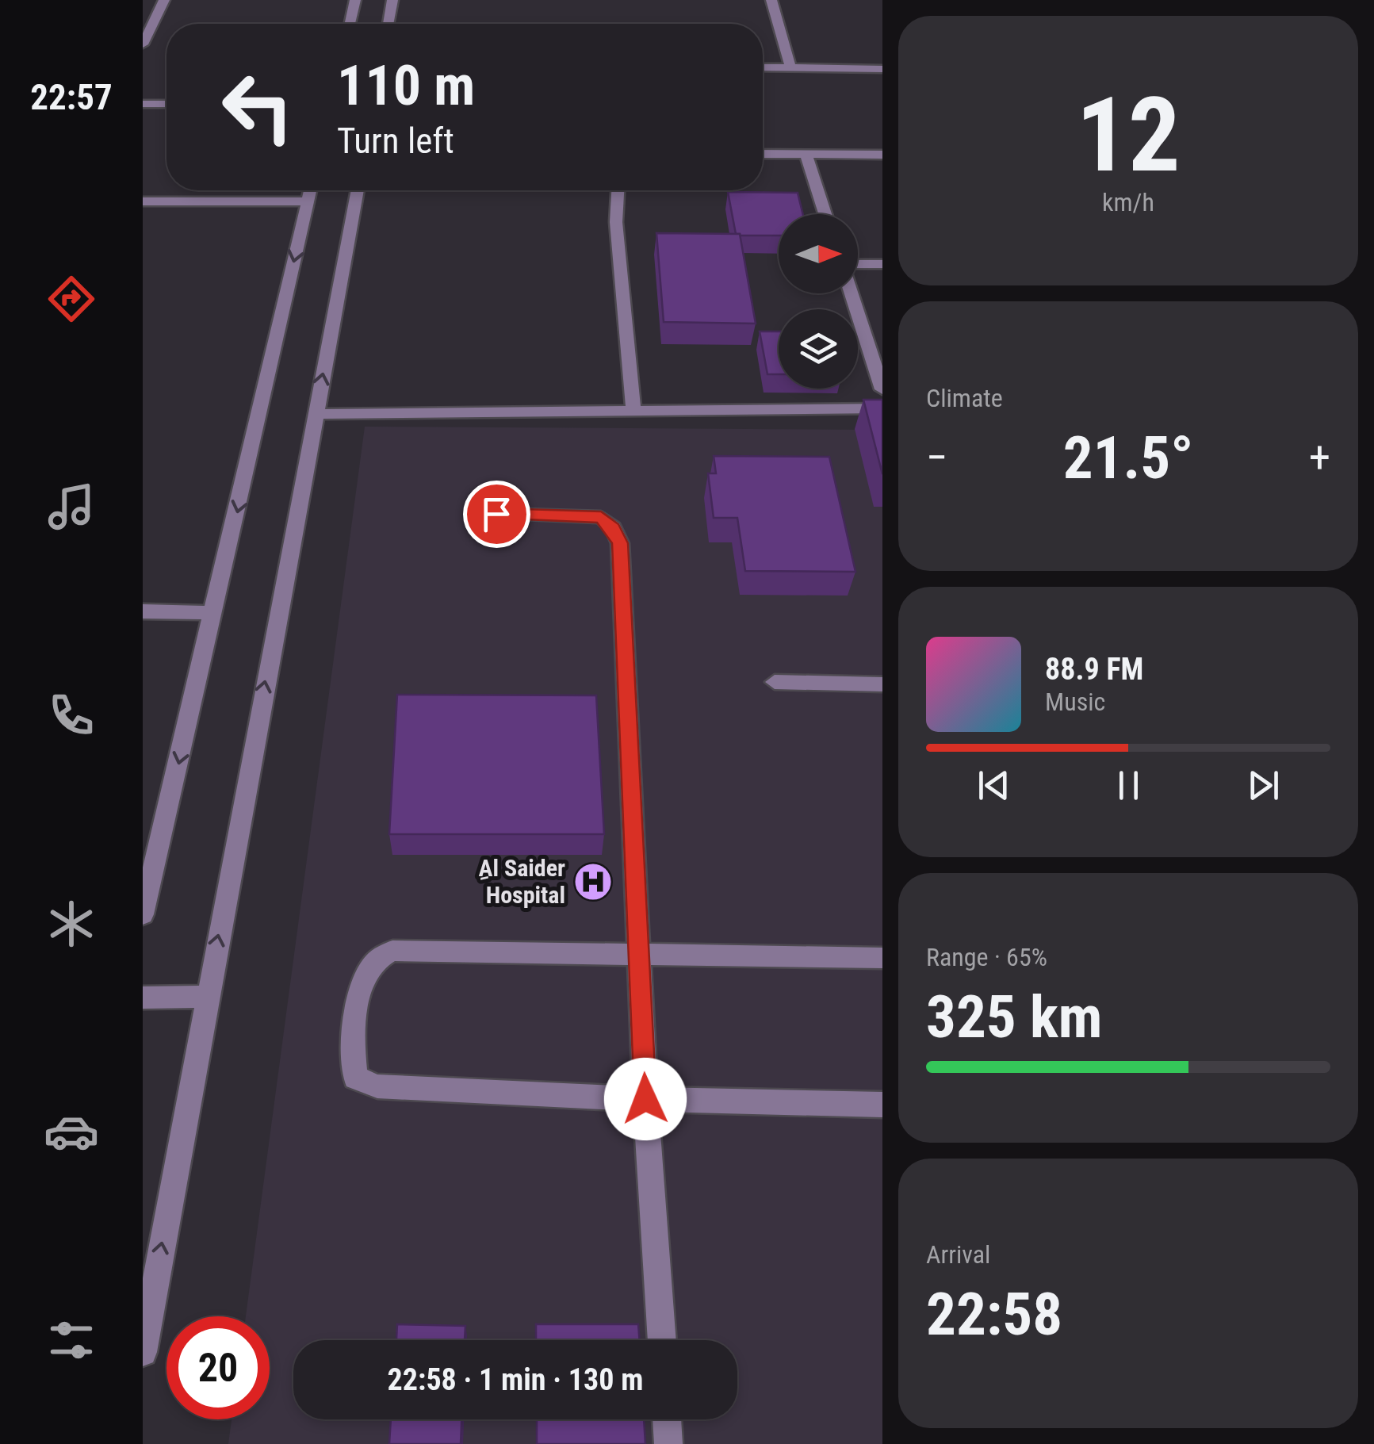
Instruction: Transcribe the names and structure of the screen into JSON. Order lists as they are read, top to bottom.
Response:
{
  "places": {
    "hospital": ["ِAl Saider Hospital"]
  },
  "north": "right",
  "page": {
    "tabs": "22:57",
    "tile": [
      ["12", "km/h"],
      "Climate",
      ["Range · 65%", "325 km"],
      ["Arrival", "22:58"]
    ],
    "turn": ["110 m", "Turn left"],
    "heat": ["−", "21.5°", "+"],
    "song": ["88.9 FM", "Music"],
    "limit": "20",
    "trip": "22:58 · 1 min · 130 m"
  }
}
